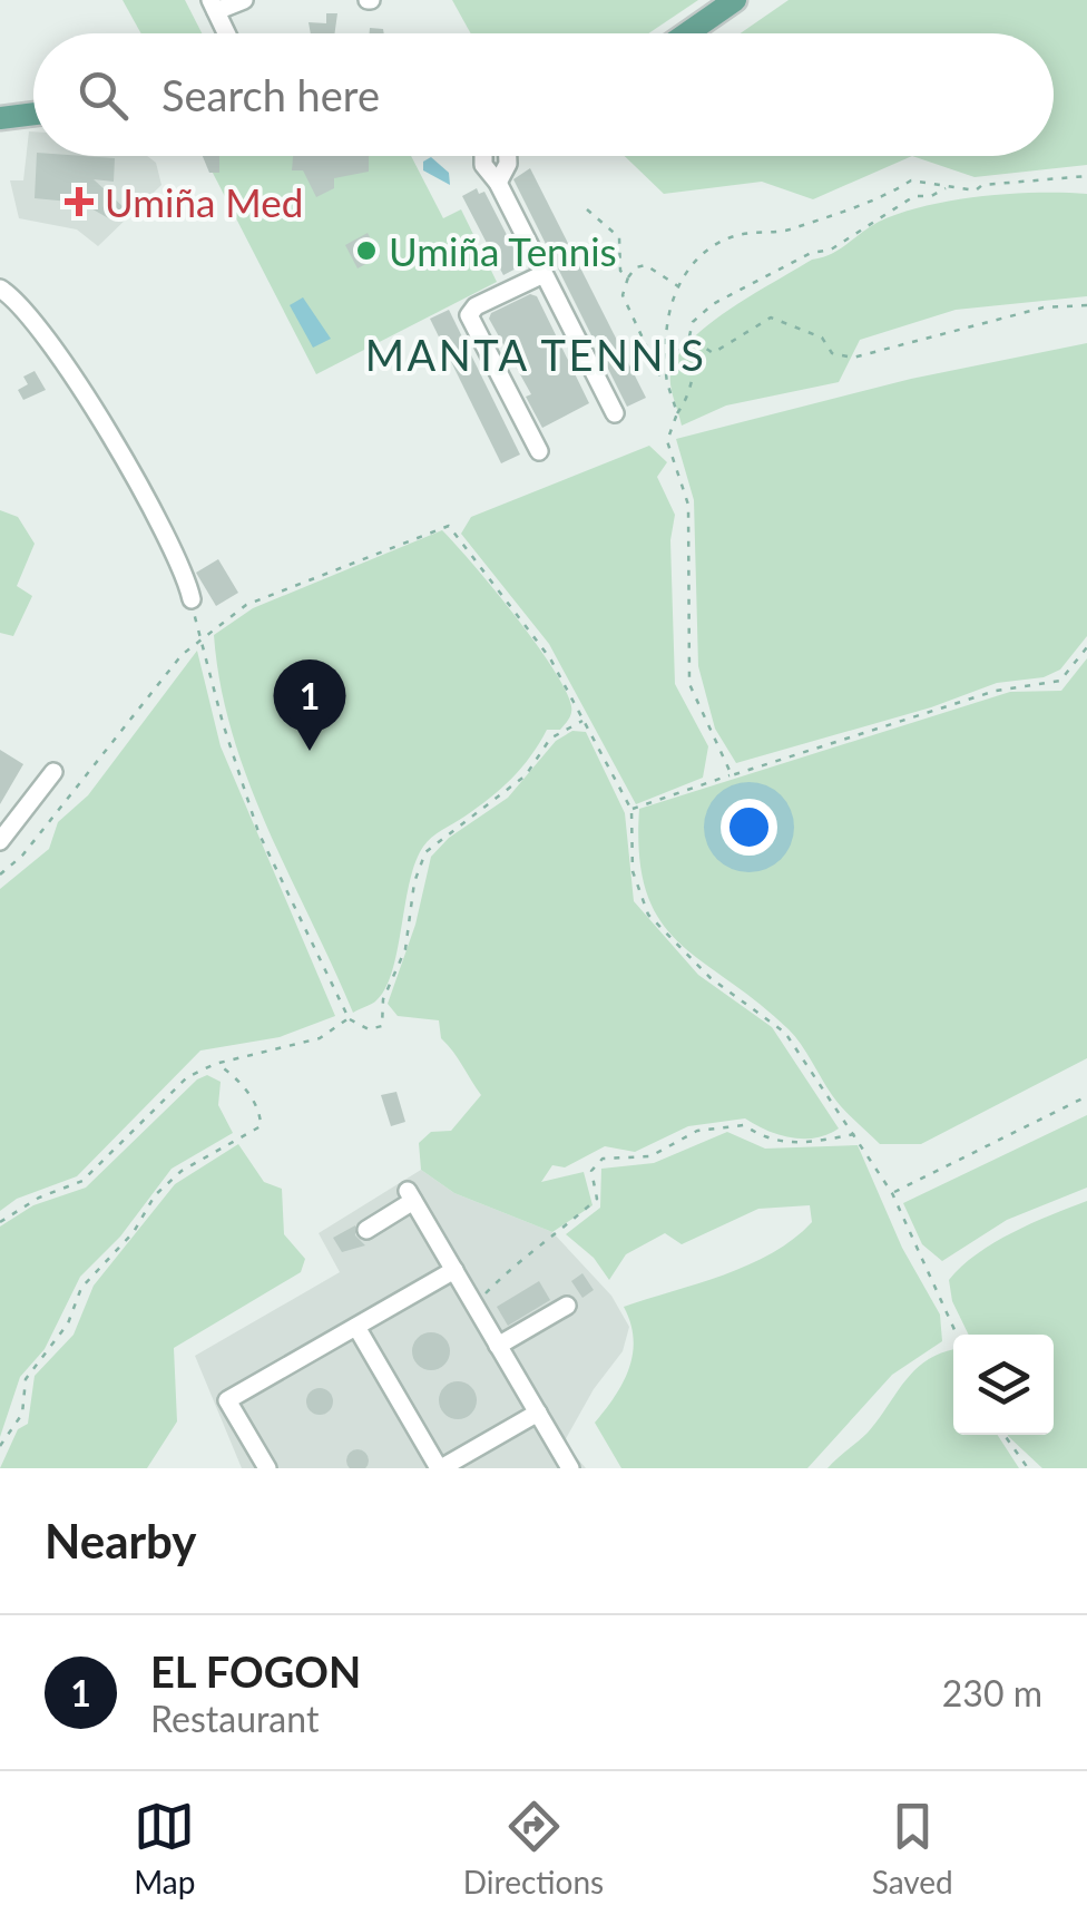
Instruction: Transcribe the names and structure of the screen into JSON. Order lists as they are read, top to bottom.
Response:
{
  "districts": ["MANTA TENNIS"],
  "places": {
    "health": ["Umiña Med"],
    "other": ["Umiña Tennis"]
  },
  "page": {
    "search": "Search here",
    "pins": "1",
    "heading": "Nearby",
    "list": [
      {
        "mark": "1",
        "name": "EL FOGON",
        "note": "Restaurant",
        "value": "230 m"
      }
    ],
    "nav": ["Map", "Directions", "Saved"]
  }
}
